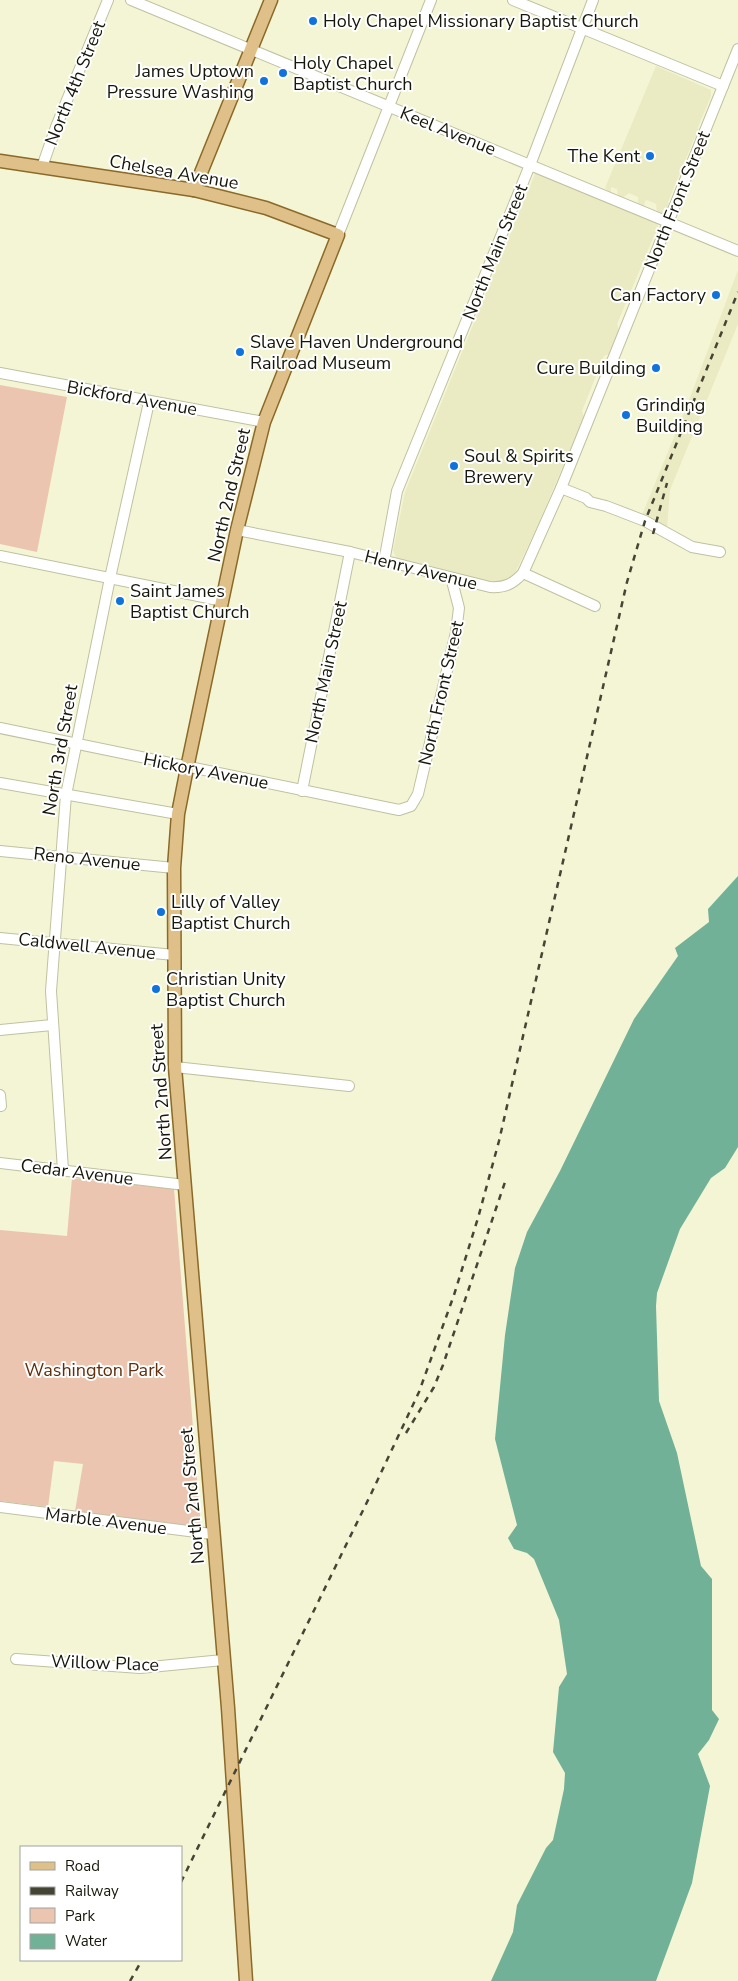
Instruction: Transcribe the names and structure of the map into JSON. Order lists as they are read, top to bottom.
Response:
{
  "streets": {
    "main road": ["Chelsea Avenue", "North 2nd Street"],
    "street": [
      "North 4th Street",
      "Keel Avenue",
      "North Front Street",
      "North Main Street",
      "Bickford Avenue",
      "Henry Avenue",
      "North 3rd Street",
      "Hickory Avenue",
      "Reno Avenue",
      "Caldwell Avenue",
      "Cedar Avenue",
      "Marble Avenue",
      "Willow Place"
    ]
  },
  "crossings": [
    ["North 4th Street", "Chelsea Avenue"],
    ["Keel Avenue", "North Front Street"],
    ["Keel Avenue", "North Main Street"],
    ["Keel Avenue", "North 2nd Street"],
    ["Chelsea Avenue", "North 2nd Street"],
    ["North Front Street", "Henry Avenue"],
    ["North Front Street", "Hickory Avenue"],
    ["North Main Street", "Henry Avenue"],
    ["North Main Street", "Hickory Avenue"],
    ["Bickford Avenue", "North 2nd Street"],
    ["Bickford Avenue", "North 3rd Street"],
    ["North 2nd Street", "Henry Avenue"],
    ["North 2nd Street", "Hickory Avenue"],
    ["North 2nd Street", "Reno Avenue"],
    ["North 2nd Street", "Caldwell Avenue"],
    ["North 2nd Street", "Cedar Avenue"],
    ["North 2nd Street", "Marble Avenue"],
    ["North 2nd Street", "Willow Place"],
    ["North 3rd Street", "Hickory Avenue"],
    ["North 3rd Street", "Reno Avenue"],
    ["North 3rd Street", "Caldwell Avenue"],
    ["North 3rd Street", "Cedar Avenue"]
  ],
  "parks": ["Washington Park"],
  "places": [
    "Holy Chapel Missionary Baptist Church",
    "Holy Chapel Baptist Church",
    "James Uptown Pressure Washing",
    "The Kent",
    "Can Factory",
    "Slave Haven Underground Railroad Museum",
    "Cure Building",
    "Grinding Building",
    "Soul & Spirits Brewery",
    "Saint James Baptist Church",
    "Lilly of Valley Baptist Church",
    "Christian Unity Baptist Church"
  ],
  "legend": [
    "Road",
    "Railway",
    "Park",
    "Water"
  ]
}
